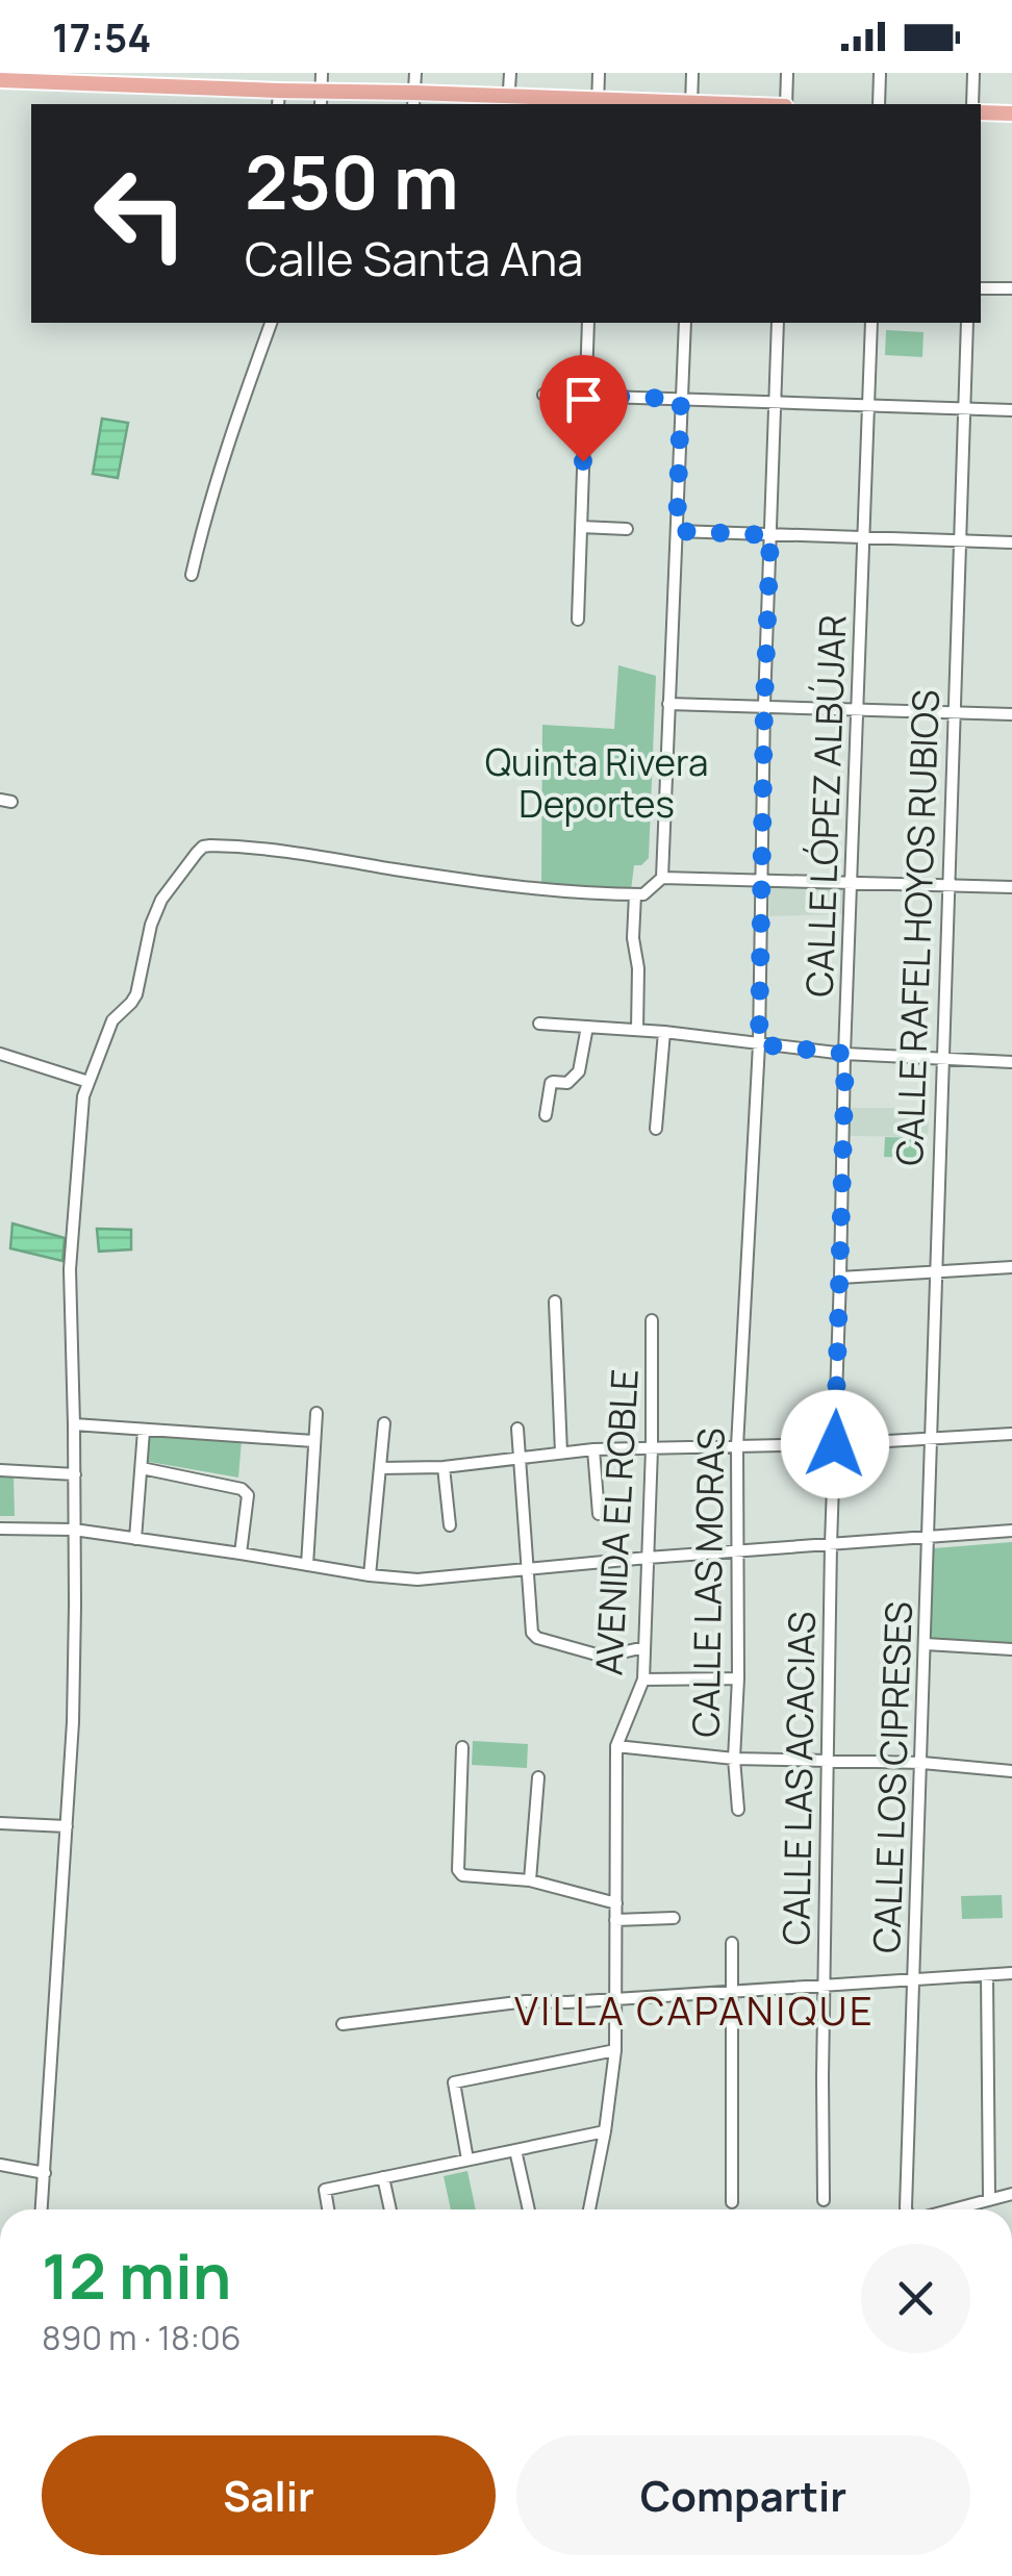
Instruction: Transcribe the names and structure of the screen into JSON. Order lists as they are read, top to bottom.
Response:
{
  "streets": {
    "street": [
      "CALLE LÓPEZ ALBÚJAR",
      "CALLE RAFEL HOYOS RUBIOS",
      "AVENIDA EL ROBLE",
      "CALLE LAS MORAS",
      "CALLE LOS CIPRESES",
      "CALLE LAS ACACIAS"
    ]
  },
  "crossings": [
    ["CALLE LÓPEZ ALBÚJAR", "CALLE LAS ACACIAS"],
    ["CALLE RAFEL HOYOS RUBIOS", "CALLE LOS CIPRESES"]
  ],
  "districts": ["VILLA CAPANIQUE"],
  "parks": ["Quinta Rivera Deportes"],
  "page": {
    "status": "17:54",
    "turn": ["250 m", "Calle Santa Ana"],
    "heading": ["12 min", "890 m · 18:06"],
    "buttons": ["Salir", "Compartir"]
  }
}
